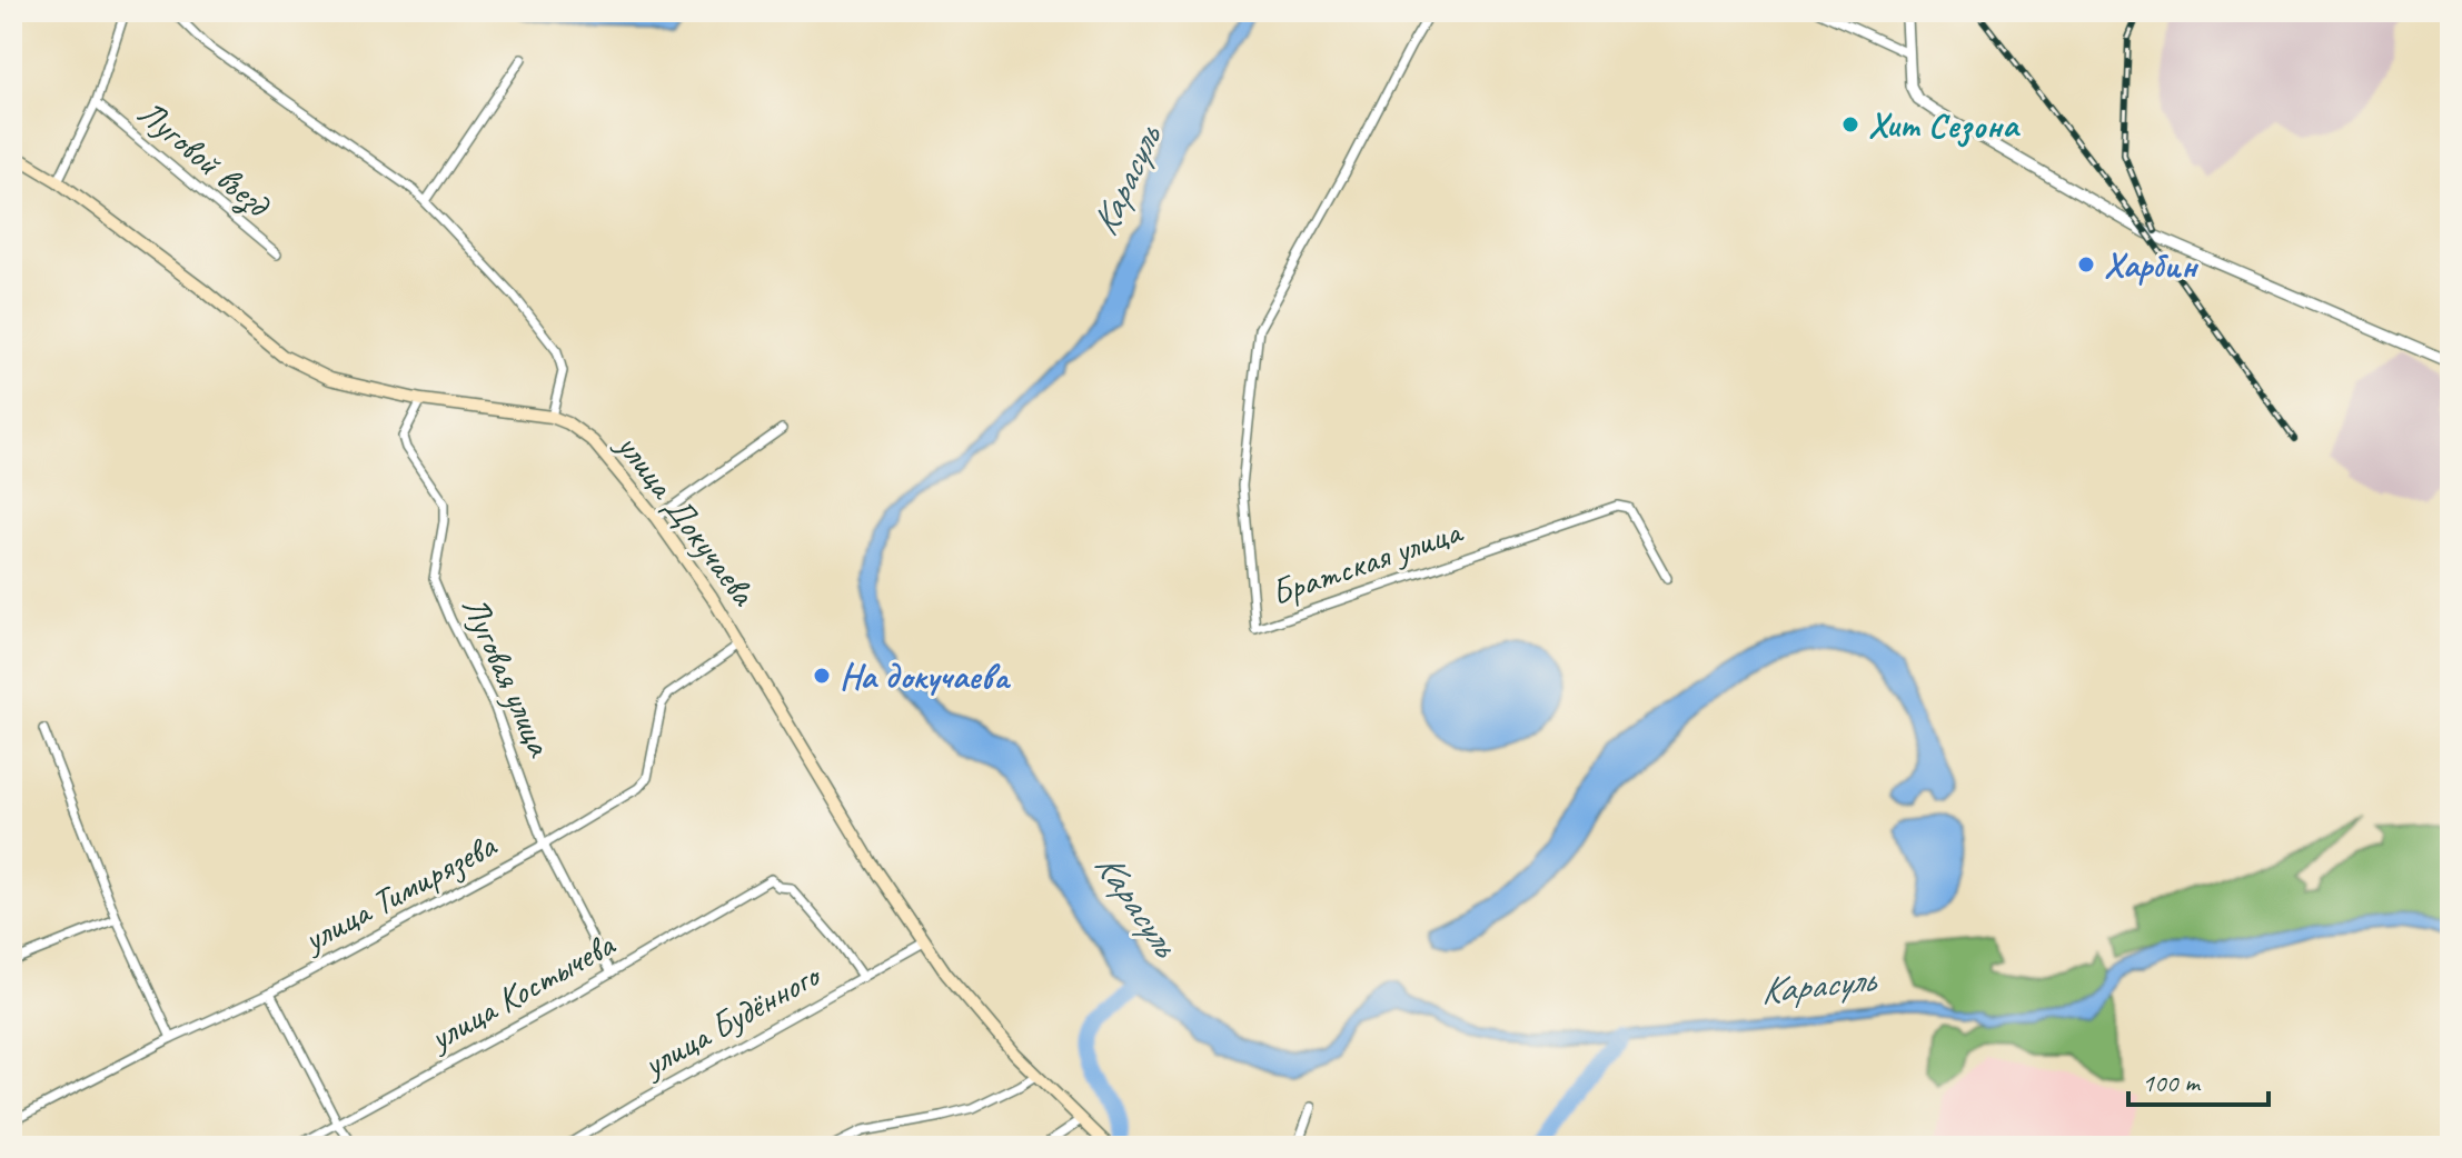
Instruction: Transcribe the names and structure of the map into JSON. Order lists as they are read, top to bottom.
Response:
{
  "streets": {
    "main road": ["улица Докучаева"],
    "street": [
      "Луговой въезд",
      "Братская улица",
      "Луговая улица",
      "улица Тимирязева",
      "улица Костычева",
      "улица Будённого"
    ]
  },
  "crossings": [
    ["улица Докучаева", "улица Тимирязева"],
    ["улица Докучаева", "улица Будённого"],
    ["Луговая улица", "улица Тимирязева"],
    ["Луговая улица", "улица Костычева"],
    ["улица Костычева", "улица Будённого"]
  ],
  "water": ["Карасуль"],
  "places": ["Хит Сезона", "Харбин", "На докучаева"],
  "scale_bar": "100 m"
}
